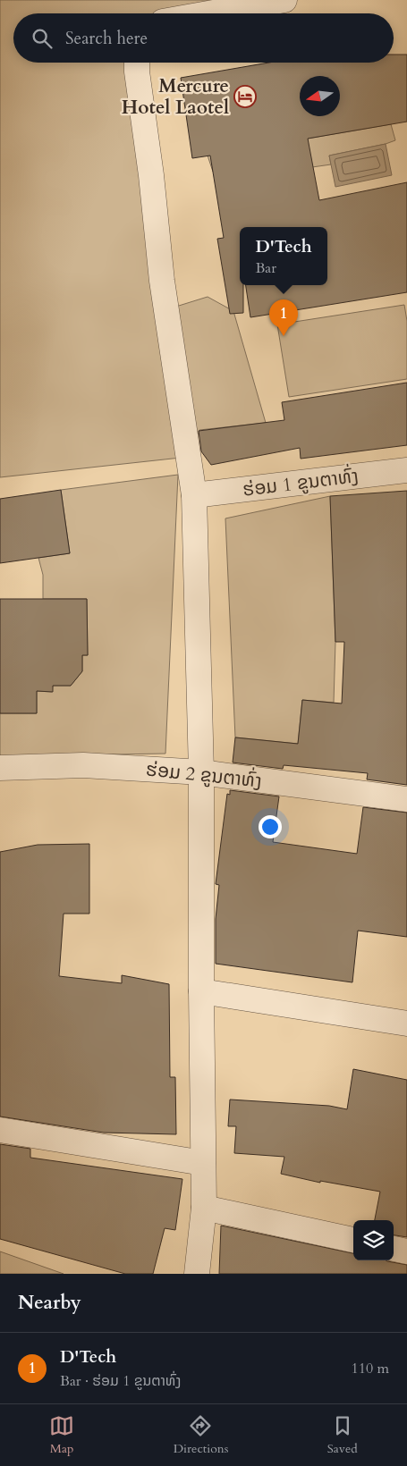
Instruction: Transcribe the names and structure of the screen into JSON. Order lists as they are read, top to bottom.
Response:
{
  "streets": {
    "street": ["ຮ່ອມ 1 ຂູນຕາທົ່ງ", "ຮ່ອມ 2 ຂູນຕາທົ່ງ"]
  },
  "places": {
    "hotel": ["Mercure Hotel Laotel"]
  },
  "north": "left",
  "page": {
    "search": "Search here",
    "popup": ["D'Tech", "Bar"],
    "pins": "1",
    "heading": "Nearby",
    "list": [
      {
        "mark": "1",
        "name": "D'Tech",
        "note": "Bar · ຮ່ອມ 1 ຂູນຕາທົ່ງ",
        "value": "110 m"
      }
    ],
    "nav": ["Map", "Directions", "Saved"]
  }
}
